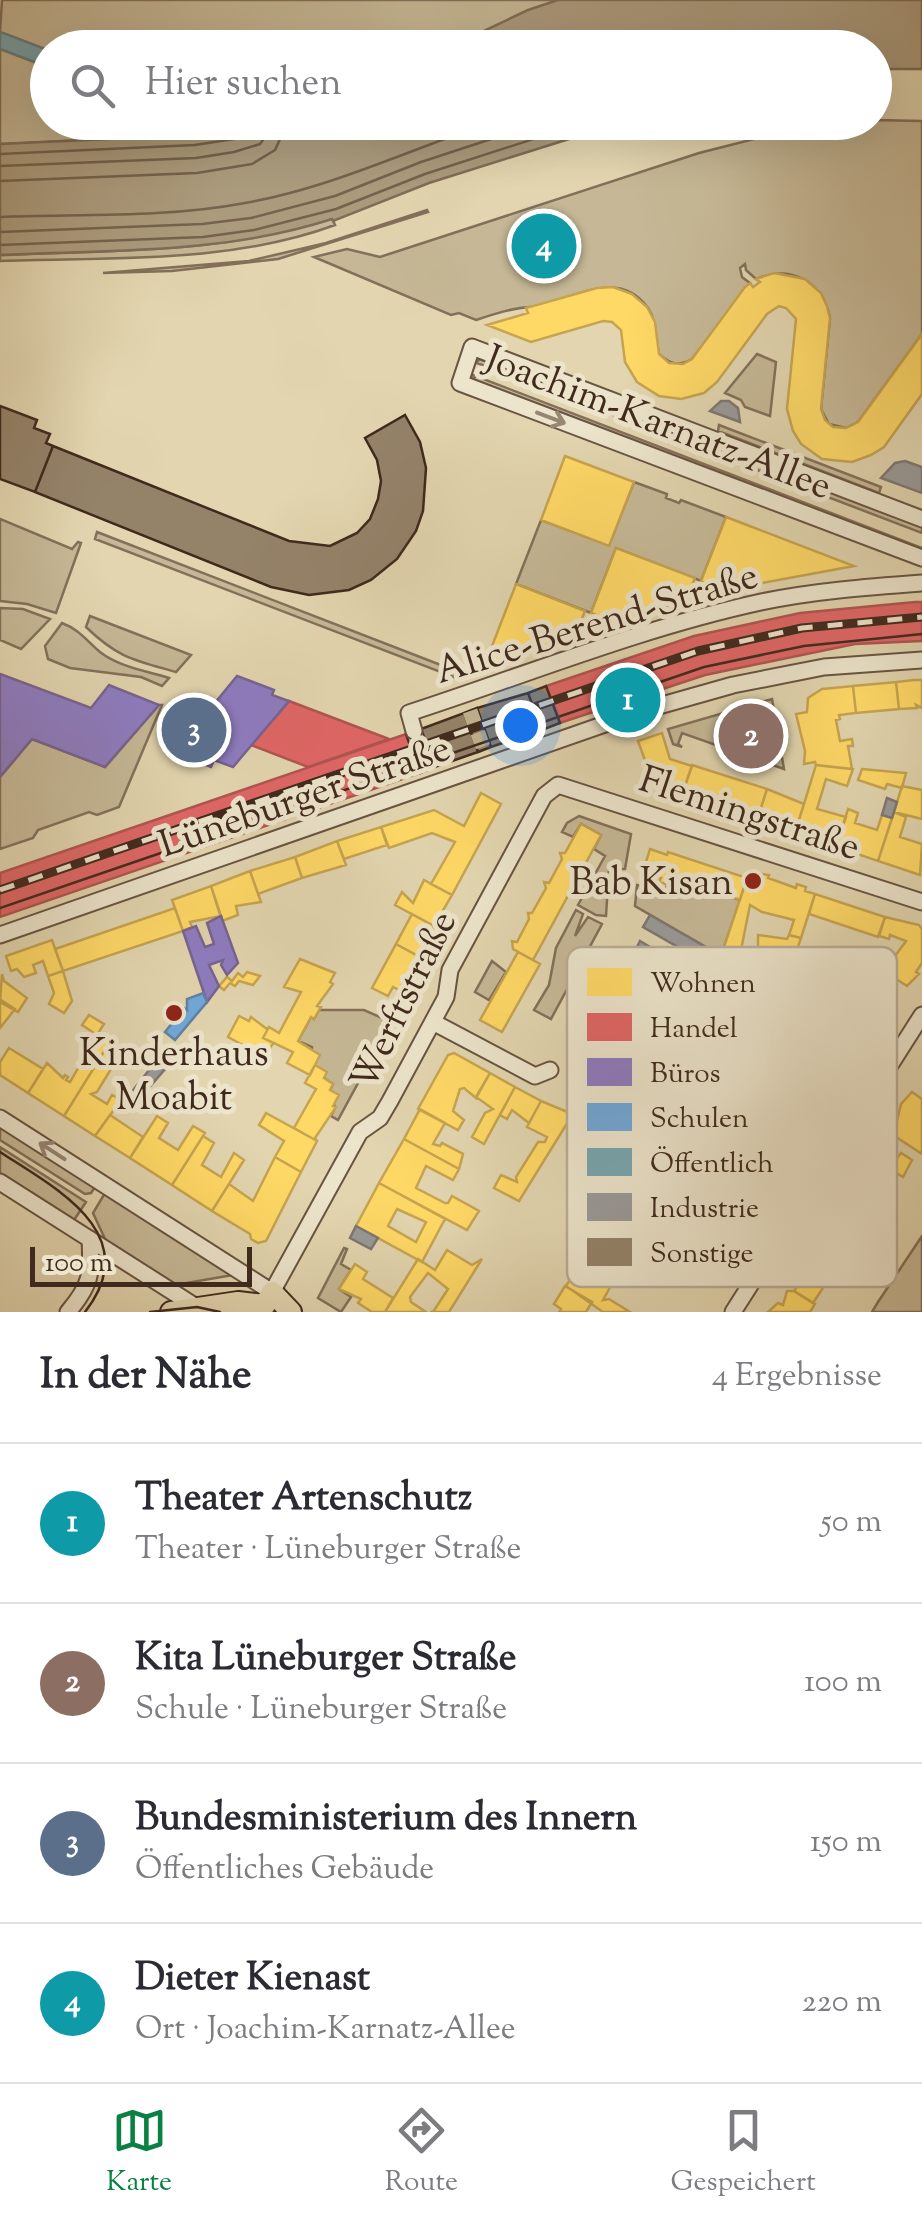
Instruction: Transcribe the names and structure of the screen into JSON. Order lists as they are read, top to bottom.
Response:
{
  "streets": {
    "street": [
      "Joachim-Karnatz-Allee",
      "Alice-Berend-Straße",
      "Lüneburger Straße",
      "Flemingstraße",
      "Werftstraße"
    ]
  },
  "crossings": [
    ["Flemingstraße", "Werftstraße"]
  ],
  "places": ["Bab Kisan", "Kinderhaus Moabit"],
  "legend": [
    "Wohnen",
    "Handel",
    "Büros",
    "Schulen",
    "Öffentlich",
    "Industrie",
    "Sonstige"
  ],
  "scale_bar": "100 m",
  "page": {
    "search": "Hier suchen",
    "pins": [
      "4",
      "1",
      "3",
      "2"
    ],
    "scale": "100 m",
    "heading": ["In der Nähe", "4 Ergebnisse"],
    "list": [
      {
        "mark": "1",
        "name": "Theater Artenschutz",
        "note": "Theater · Lüneburger Straße",
        "value": "50 m"
      },
      {
        "mark": "2",
        "name": "Kita Lüneburger Straße",
        "note": "Schule · Lüneburger Straße",
        "value": "100 m"
      },
      {
        "mark": "3",
        "name": "Bundesministerium des Innern",
        "note": "Öffentliches Gebäude",
        "value": "150 m"
      },
      {
        "mark": "4",
        "name": "Dieter Kienast",
        "note": "Ort · Joachim-Karnatz-Allee",
        "value": "220 m"
      }
    ],
    "nav": ["Karte", "Route", "Gespeichert"]
  }
}
